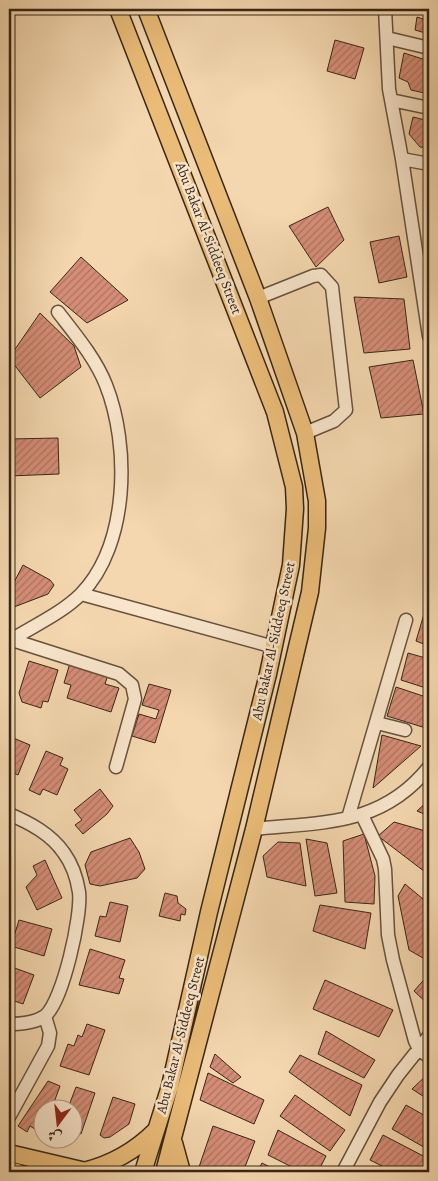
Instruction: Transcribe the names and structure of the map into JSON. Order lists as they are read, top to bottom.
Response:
{
  "streets": {
    "main road": ["Abu Bakar Al-Siddeeq Street"]
  },
  "north": "bottom"
}
